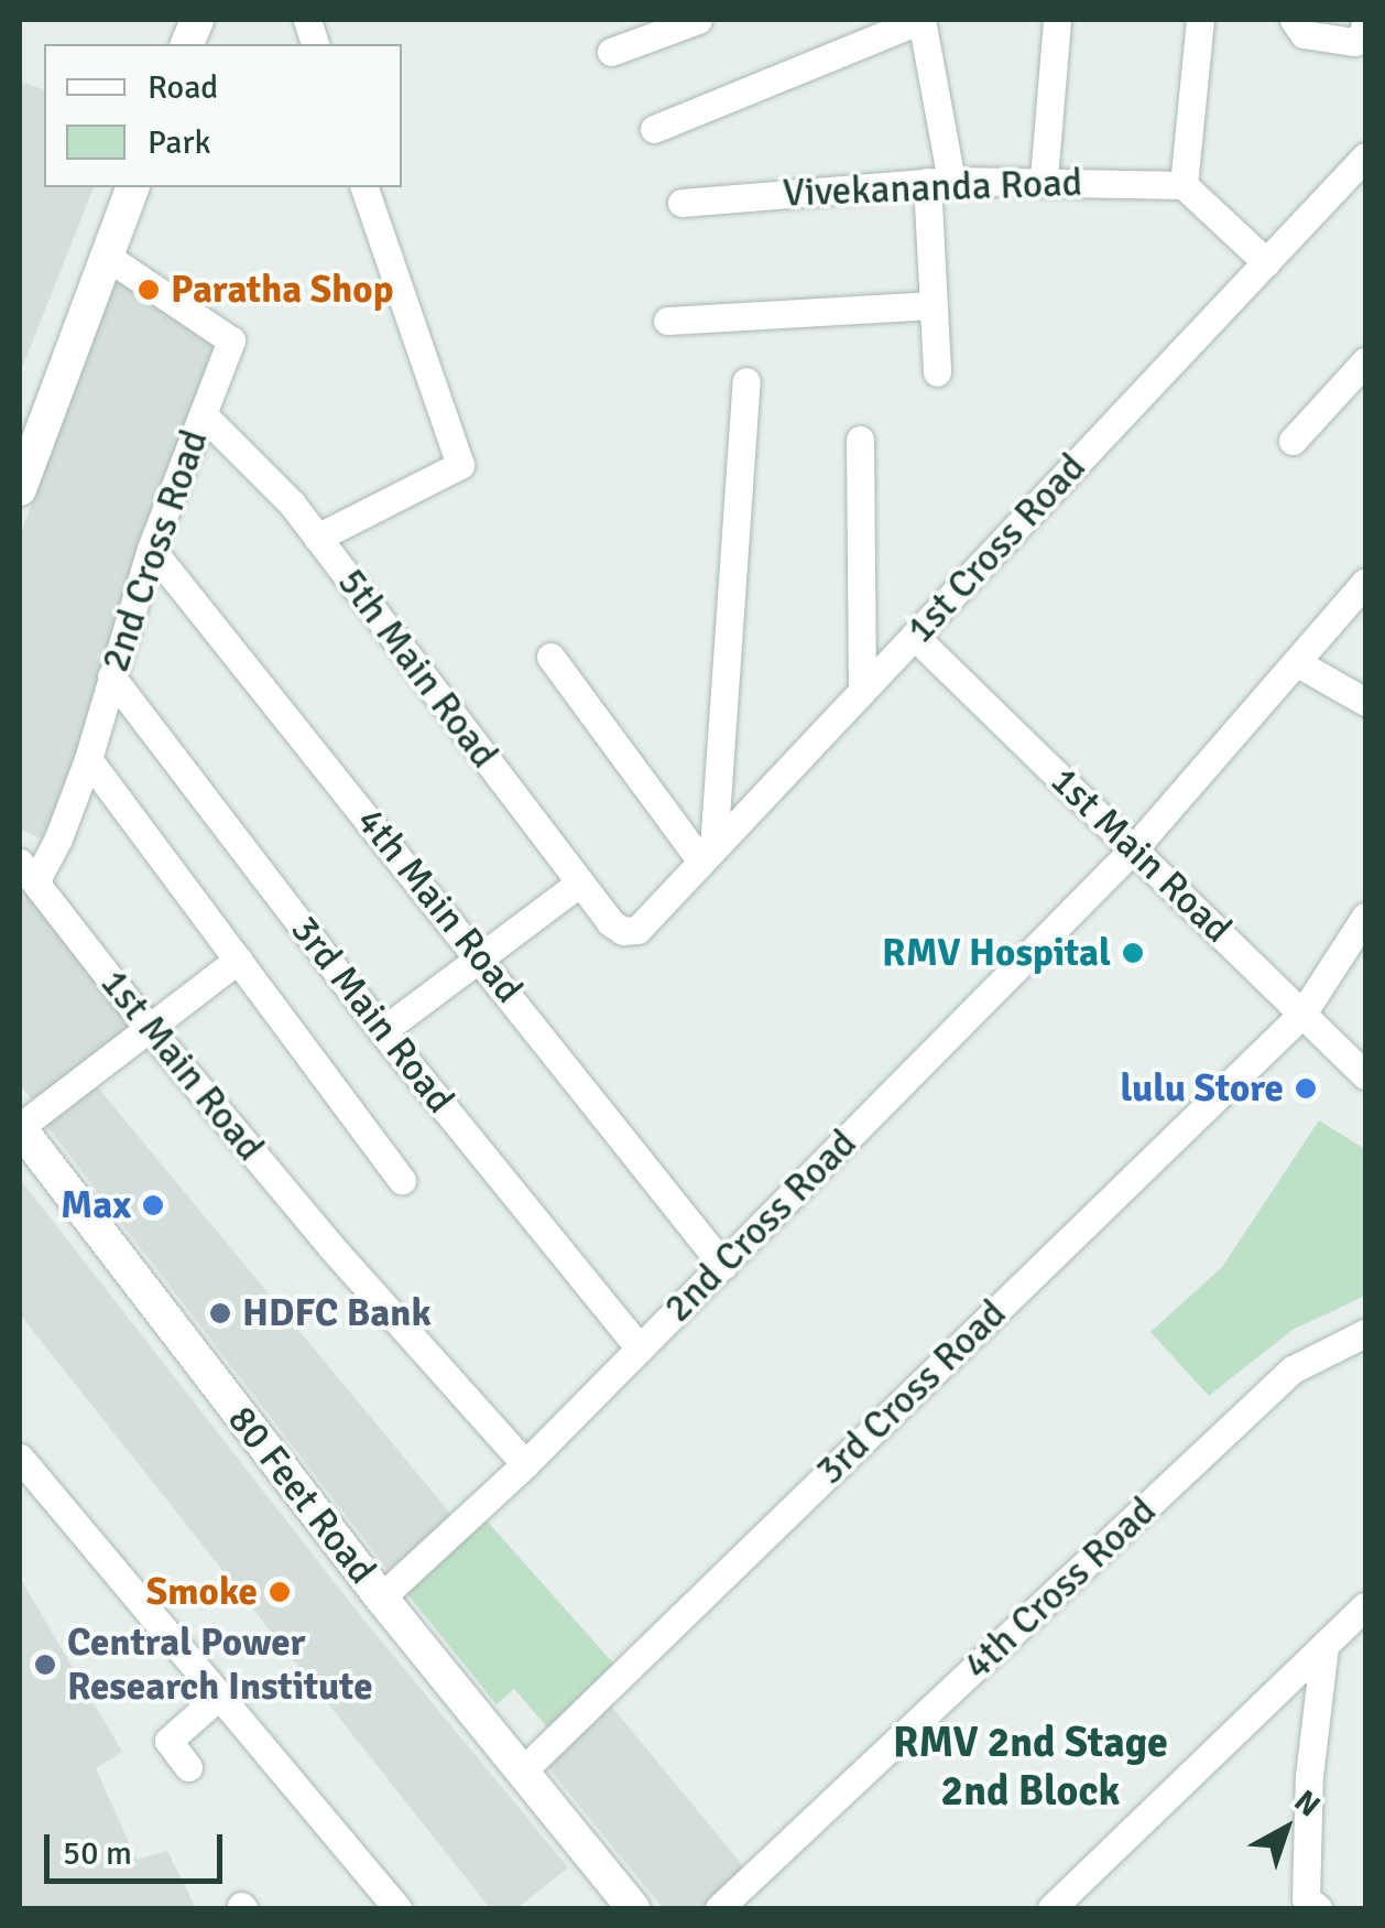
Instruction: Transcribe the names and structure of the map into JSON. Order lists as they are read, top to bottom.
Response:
{
  "streets": {
    "street": [
      "Vivekananda Road",
      "1st Cross Road",
      "2nd Cross Road",
      "5th Main Road",
      "1st Main Road",
      "4th Main Road",
      "3rd Main Road",
      "3rd Cross Road",
      "80 Feet Road",
      "4th Cross Road"
    ]
  },
  "crossings": [
    ["1st Cross Road", "5th Main Road"],
    ["1st Cross Road", "1st Main Road"],
    ["2nd Cross Road", "5th Main Road"],
    ["2nd Cross Road", "1st Main Road"],
    ["2nd Cross Road", "4th Main Road"],
    ["2nd Cross Road", "3rd Main Road"],
    ["2nd Cross Road", "80 Feet Road"],
    ["1st Main Road", "3rd Cross Road"],
    ["3rd Cross Road", "80 Feet Road"]
  ],
  "districts": ["RMV 2nd Stage 2nd Block"],
  "places": [
    "Paratha Shop",
    "RMV Hospital",
    "lulu Store",
    "Max",
    "HDFC Bank",
    "Smoke",
    "Central Power Research Institute"
  ],
  "legend": ["Road", "Park"],
  "scale_bar": "50 m",
  "north": "top right"
}
